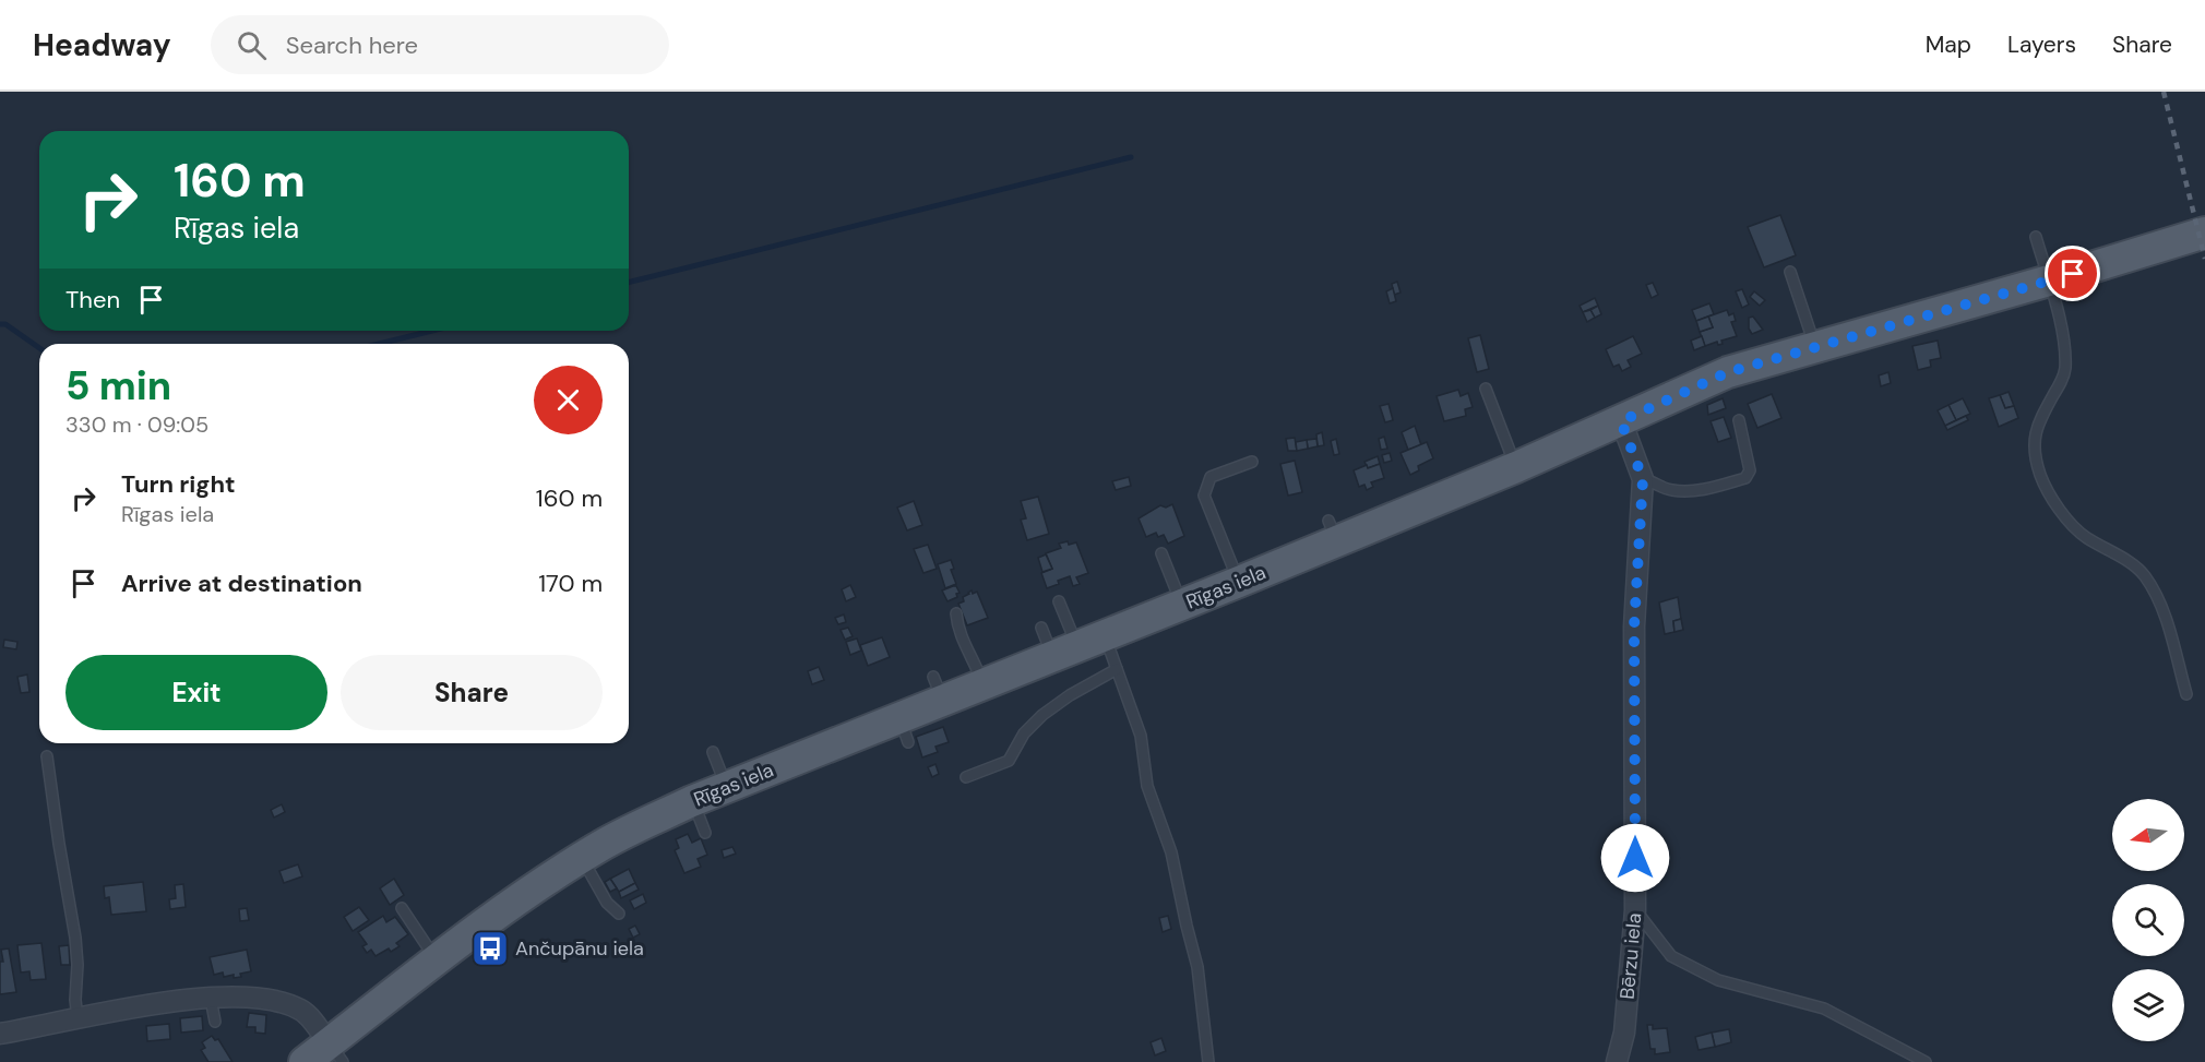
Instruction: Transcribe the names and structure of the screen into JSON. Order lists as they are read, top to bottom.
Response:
{
  "streets": {
    "main road": ["Rīgas iela"],
    "street": ["Bērzu iela"]
  },
  "crossings": [
    ["Rīgas iela", "Bērzu iela"]
  ],
  "places": {
    "bus stop": ["Ančupānu iela"]
  },
  "north": "left",
  "page": {
    "header": "Headway",
    "search": "Search here",
    "nav": ["Map", "Layers", "Share"],
    "turn": ["160 m", "Rīgas iela"],
    "then": "Then",
    "heading": ["5 min", "330 m · 09:05"],
    "list": [
      {
        "name": "Turn right",
        "note": "Rīgas iela",
        "value": "160 m"
      },
      {
        "name": "Arrive at destination",
        "value": "170 m"
      }
    ],
    "buttons": ["Exit", "Share"]
  }
}
